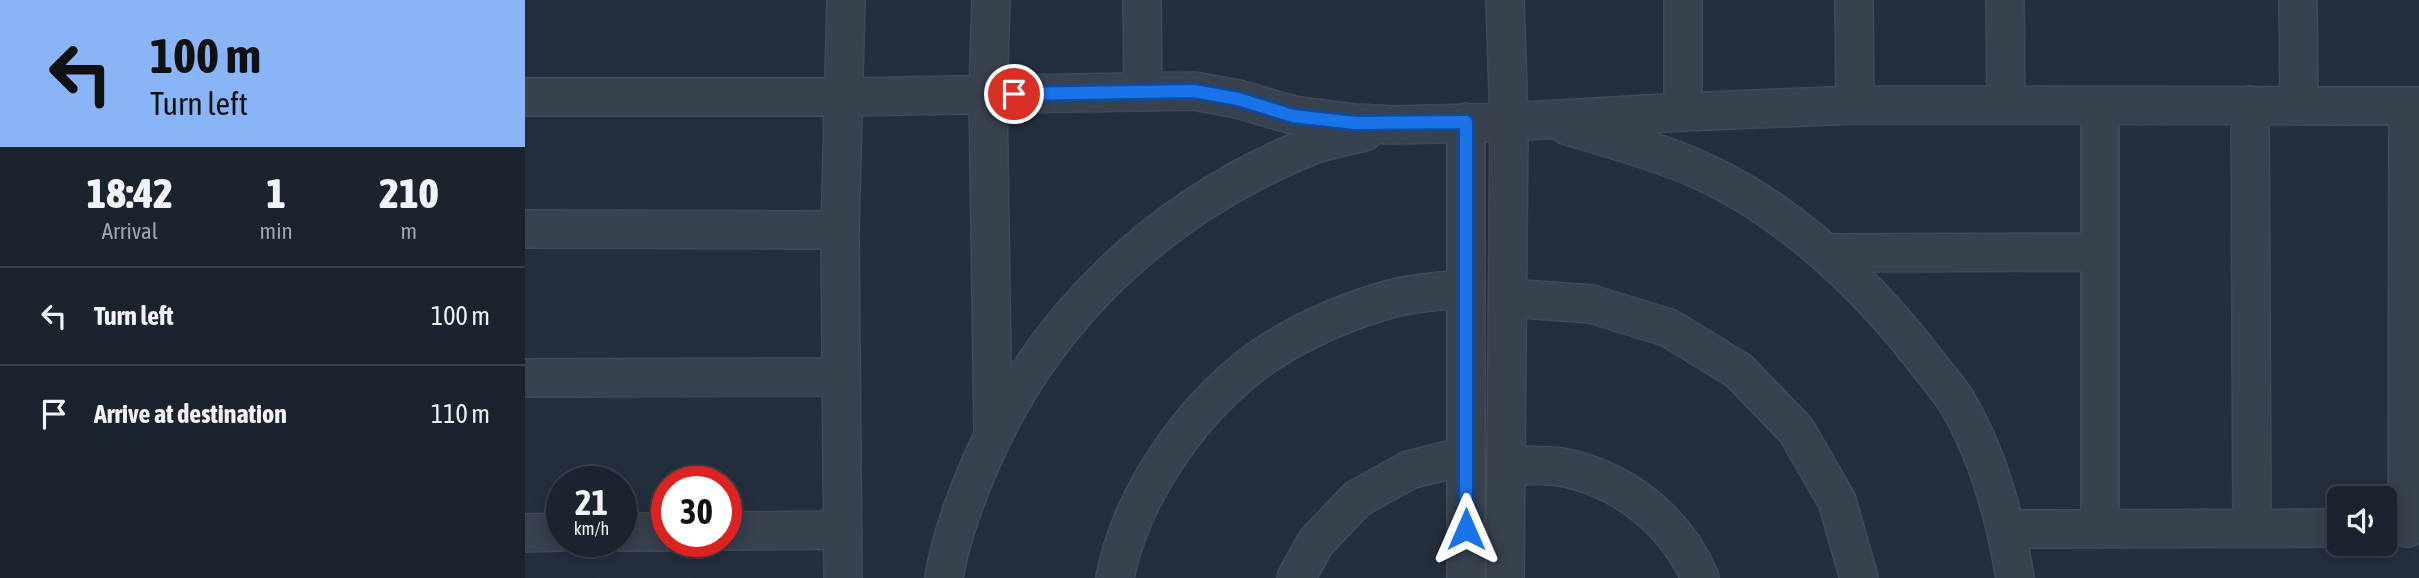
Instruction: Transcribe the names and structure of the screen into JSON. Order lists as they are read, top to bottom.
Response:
{
  "page": {
    "turn": ["100 m", "Turn left"],
    "eta": [
      "18:42",
      "Arrival",
      "1",
      "min",
      "210",
      "m"
    ],
    "list": [
      {
        "name": "Turn left",
        "value": "100 m"
      },
      {
        "name": "Arrive at destination",
        "value": "110 m"
      }
    ],
    "speed": "21 km/h",
    "limit": "30"
  }
}
